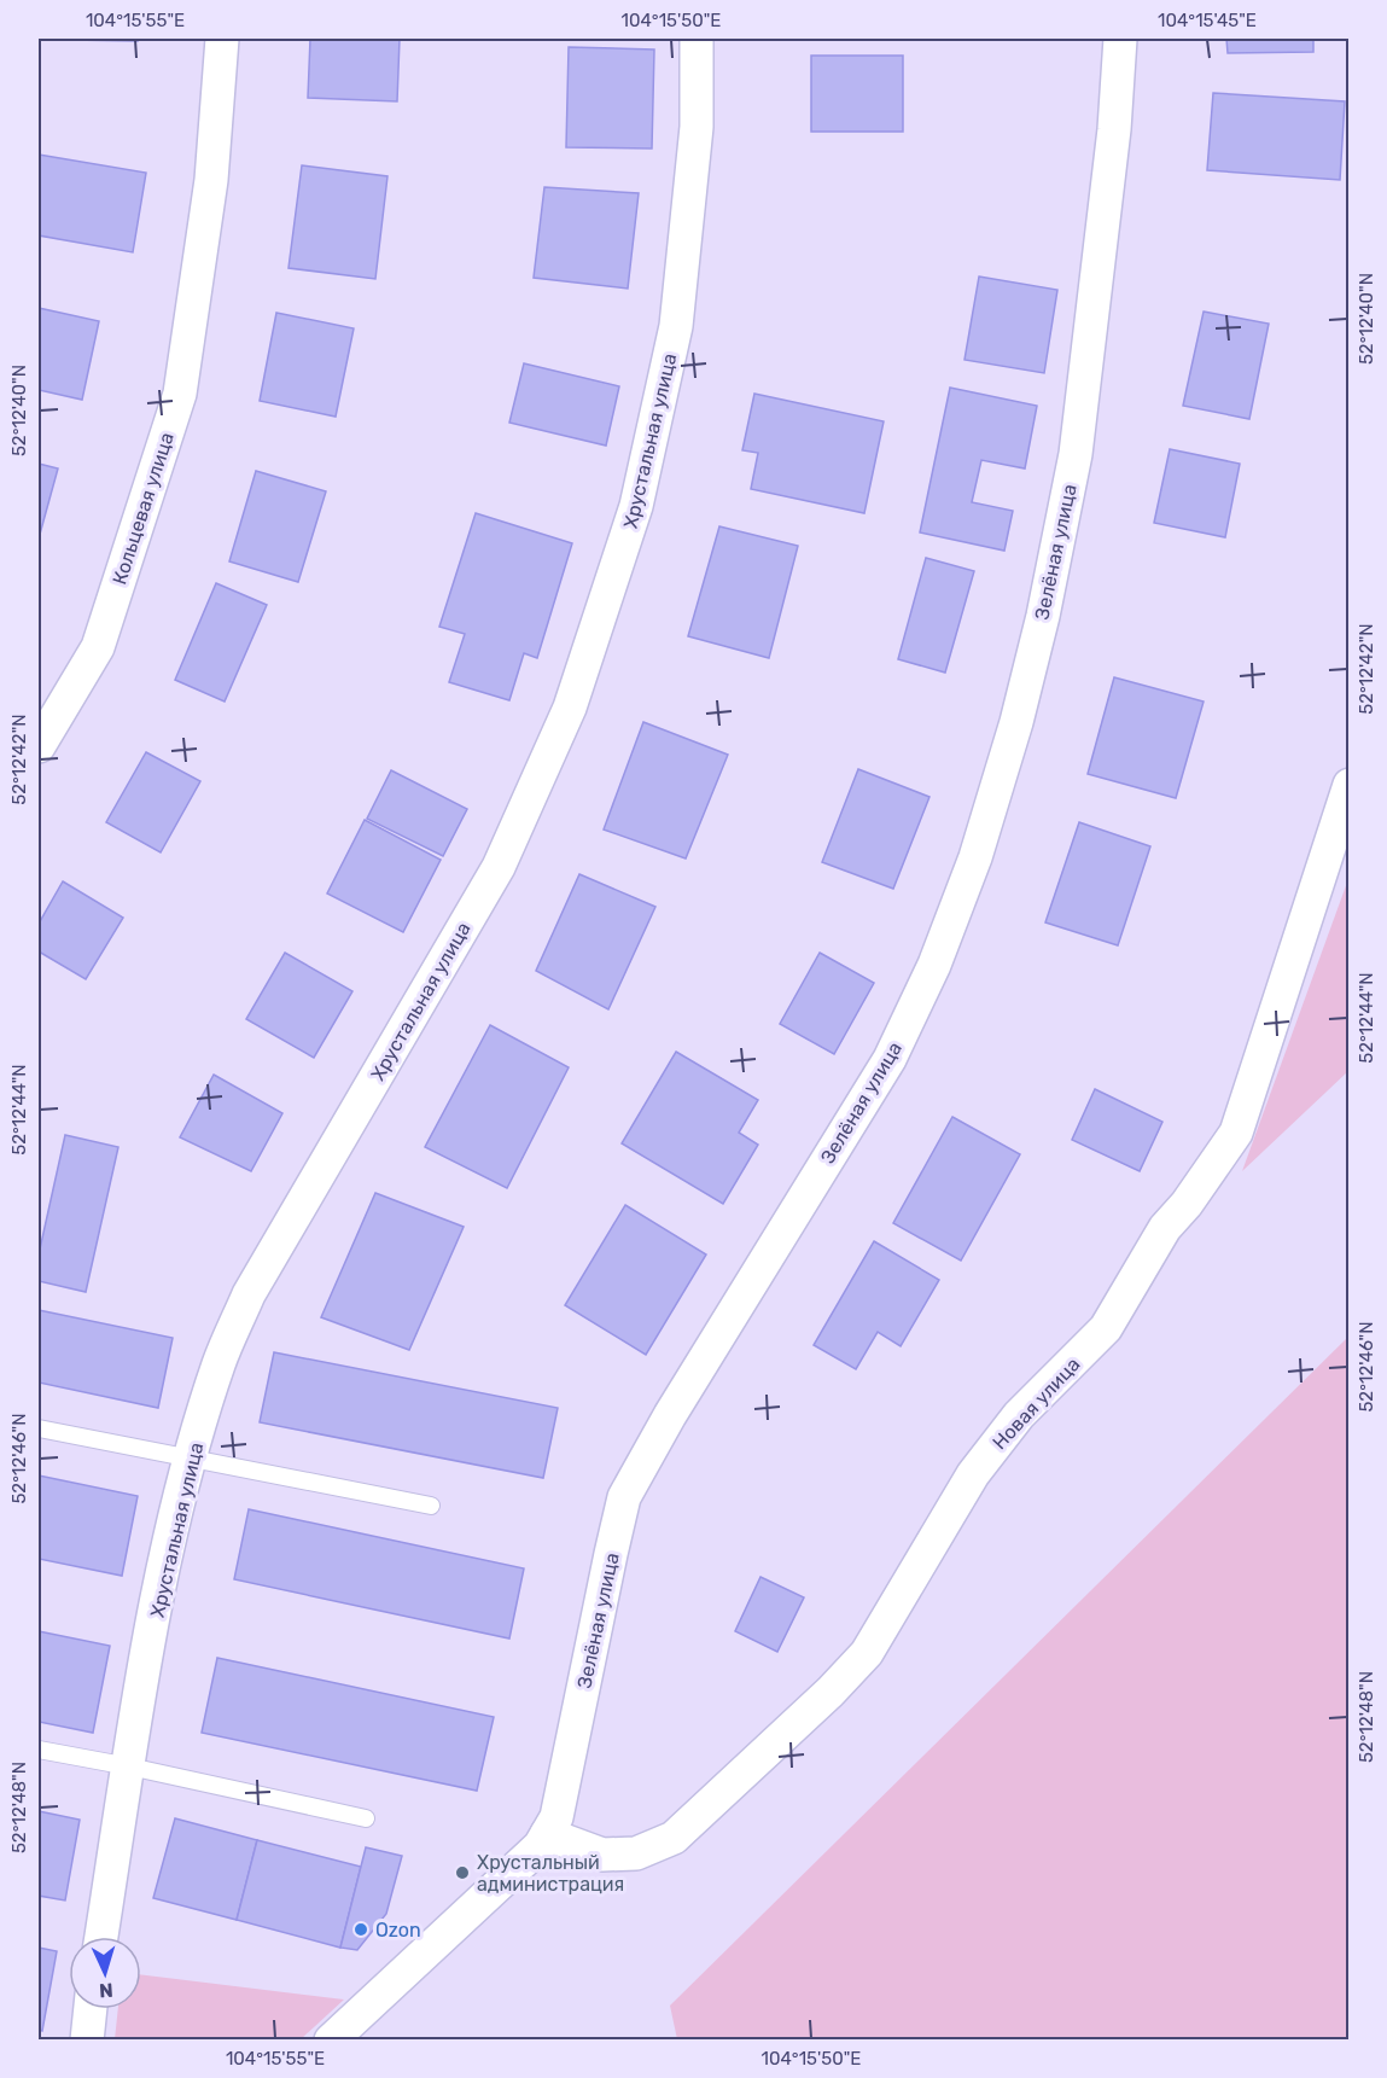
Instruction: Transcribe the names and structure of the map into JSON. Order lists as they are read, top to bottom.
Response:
{
  "streets": {
    "street": [
      "Хрустальная улица",
      "Кольцевая улица",
      "Зелёная улица",
      "Новая улица"
    ]
  },
  "crossings": [
    ["Зелёная улица", "Новая улица"]
  ],
  "places": ["Хрустальный администрация", "Ozon"],
  "north": "bottom",
  "coordinates": [
    "104°15'55\"E",
    "104°15'50\"E",
    "104°15'45\"E",
    "52°12'40\"N",
    "52°12'42\"N",
    "52°12'44\"N",
    "52°12'46\"N",
    "52°12'48\"N"
  ]
}
